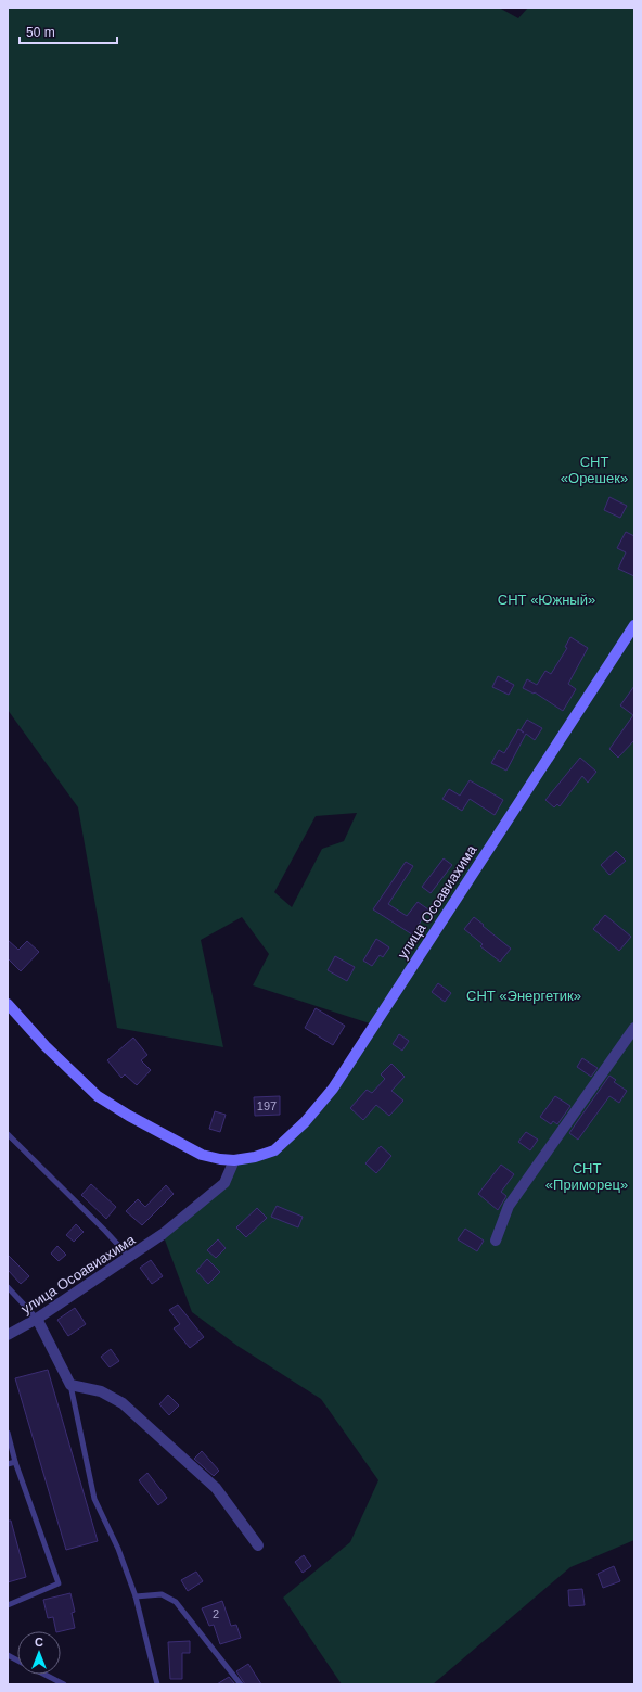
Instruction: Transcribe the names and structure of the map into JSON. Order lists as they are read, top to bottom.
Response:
{
  "streets": {
    "street": ["улица Осоавиахима"]
  },
  "parks": [
    "СНТ «Орешек»",
    "СНТ «Южный»",
    "СНТ «Энергетик»",
    "СНТ «Приморец»"
  ],
  "house_numbers": ["197", "2"],
  "scale_bar": "50 m",
  "north": "top"
}
